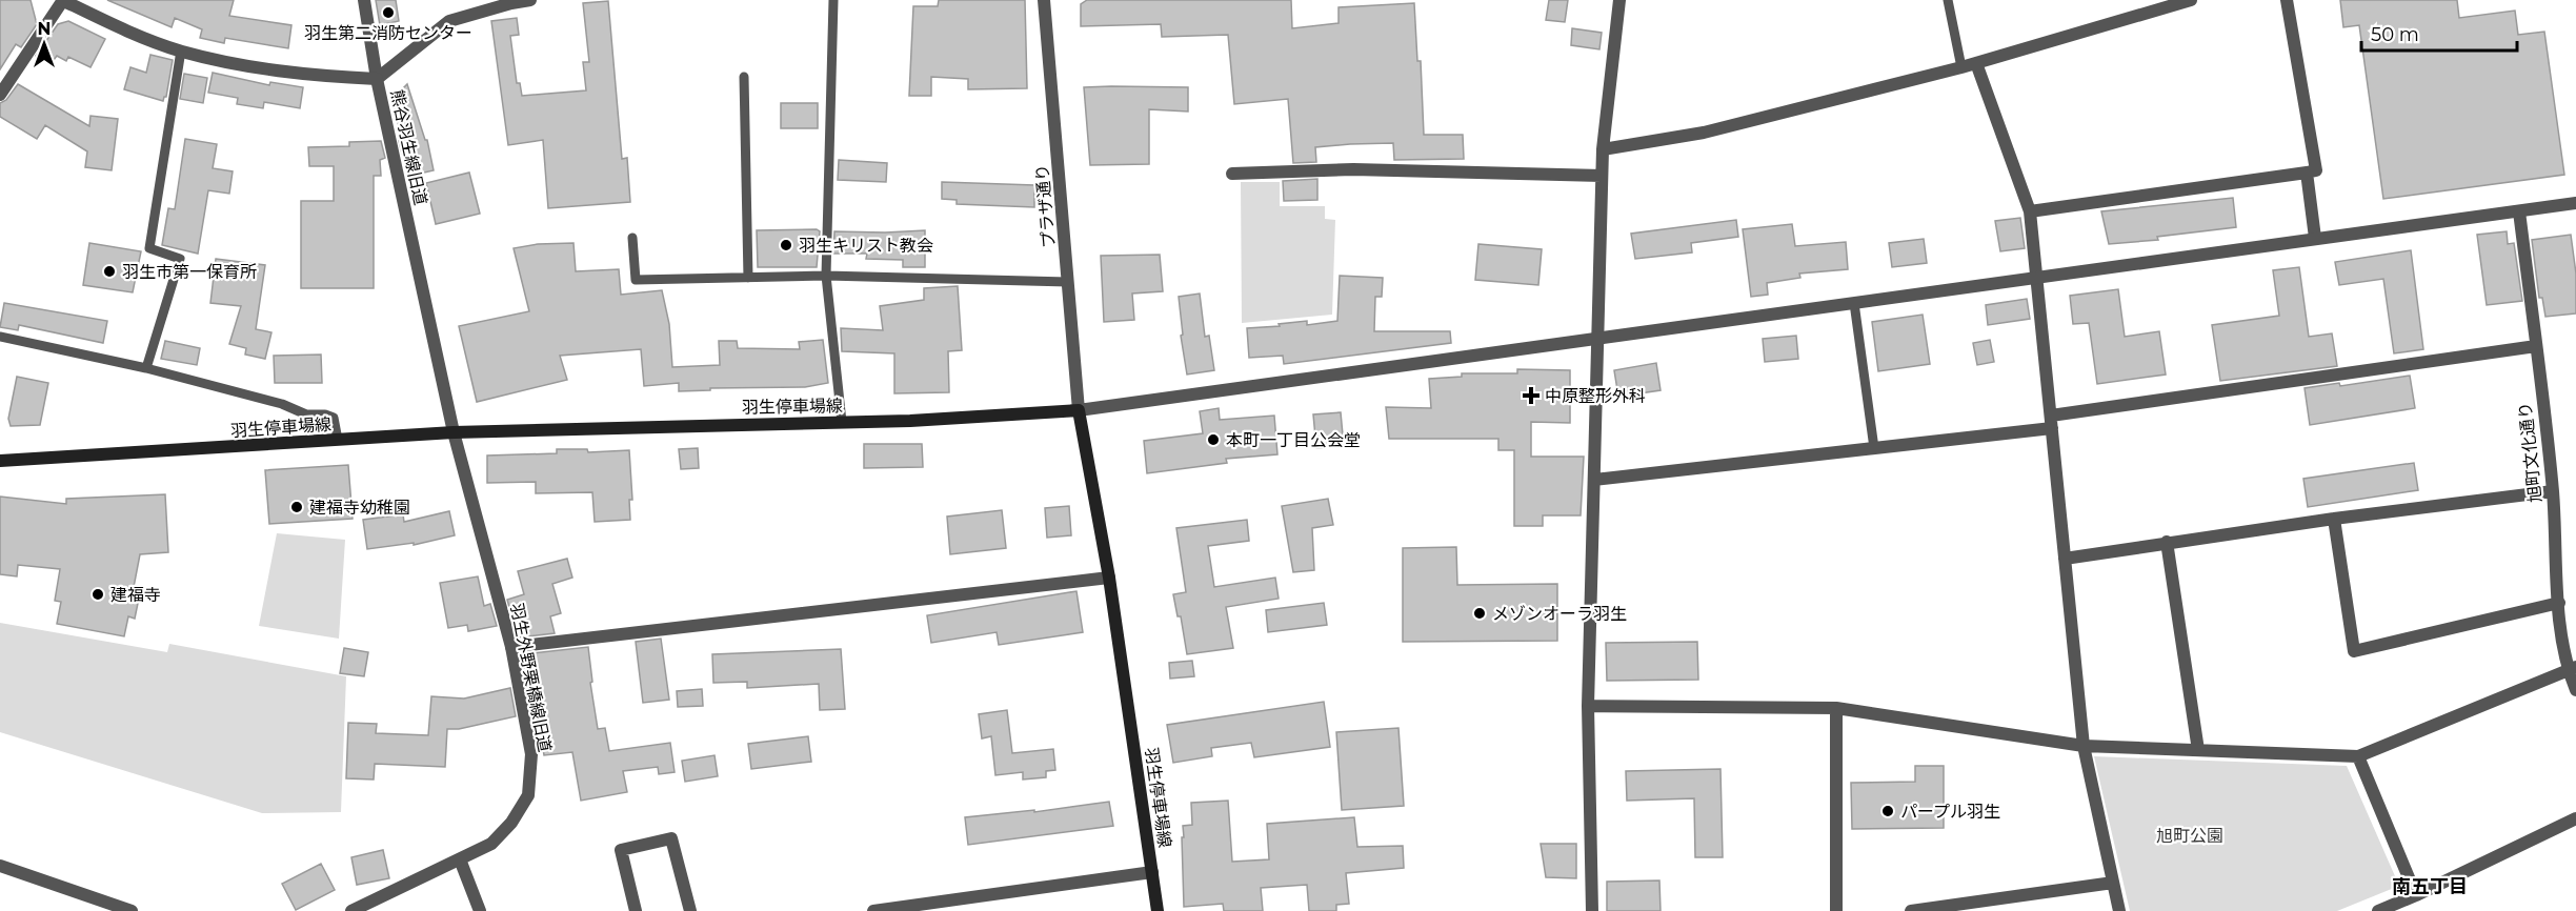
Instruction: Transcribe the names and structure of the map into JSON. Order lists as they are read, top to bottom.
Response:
{
  "streets": {
    "main road": ["羽生停車場線"],
    "street": [
      "熊谷羽生線旧道",
      "プラザ通り",
      "旭町文化通り",
      "羽生外野栗橋線旧道"
    ]
  },
  "crossings": [
    ["熊谷羽生線旧道", "羽生停車場線"],
    ["熊谷羽生線旧道", "羽生外野栗橋線旧道"],
    ["プラザ通り", "羽生停車場線"],
    ["羽生停車場線", "羽生外野栗橋線旧道"]
  ],
  "districts": ["南五丁目"],
  "parks": ["旭町公園"],
  "places": {
    "other": [
      "羽生第二消防センター",
      "羽生キリスト教会",
      "羽生市第一保育所",
      "本町一丁目公会堂",
      "建福寺幼稚園",
      "建福寺",
      "メゾンオーラ羽生",
      "パープル羽生"
    ],
    "health": ["中原整形外科"]
  },
  "scale_bar": "50 m",
  "north": "top"
}
